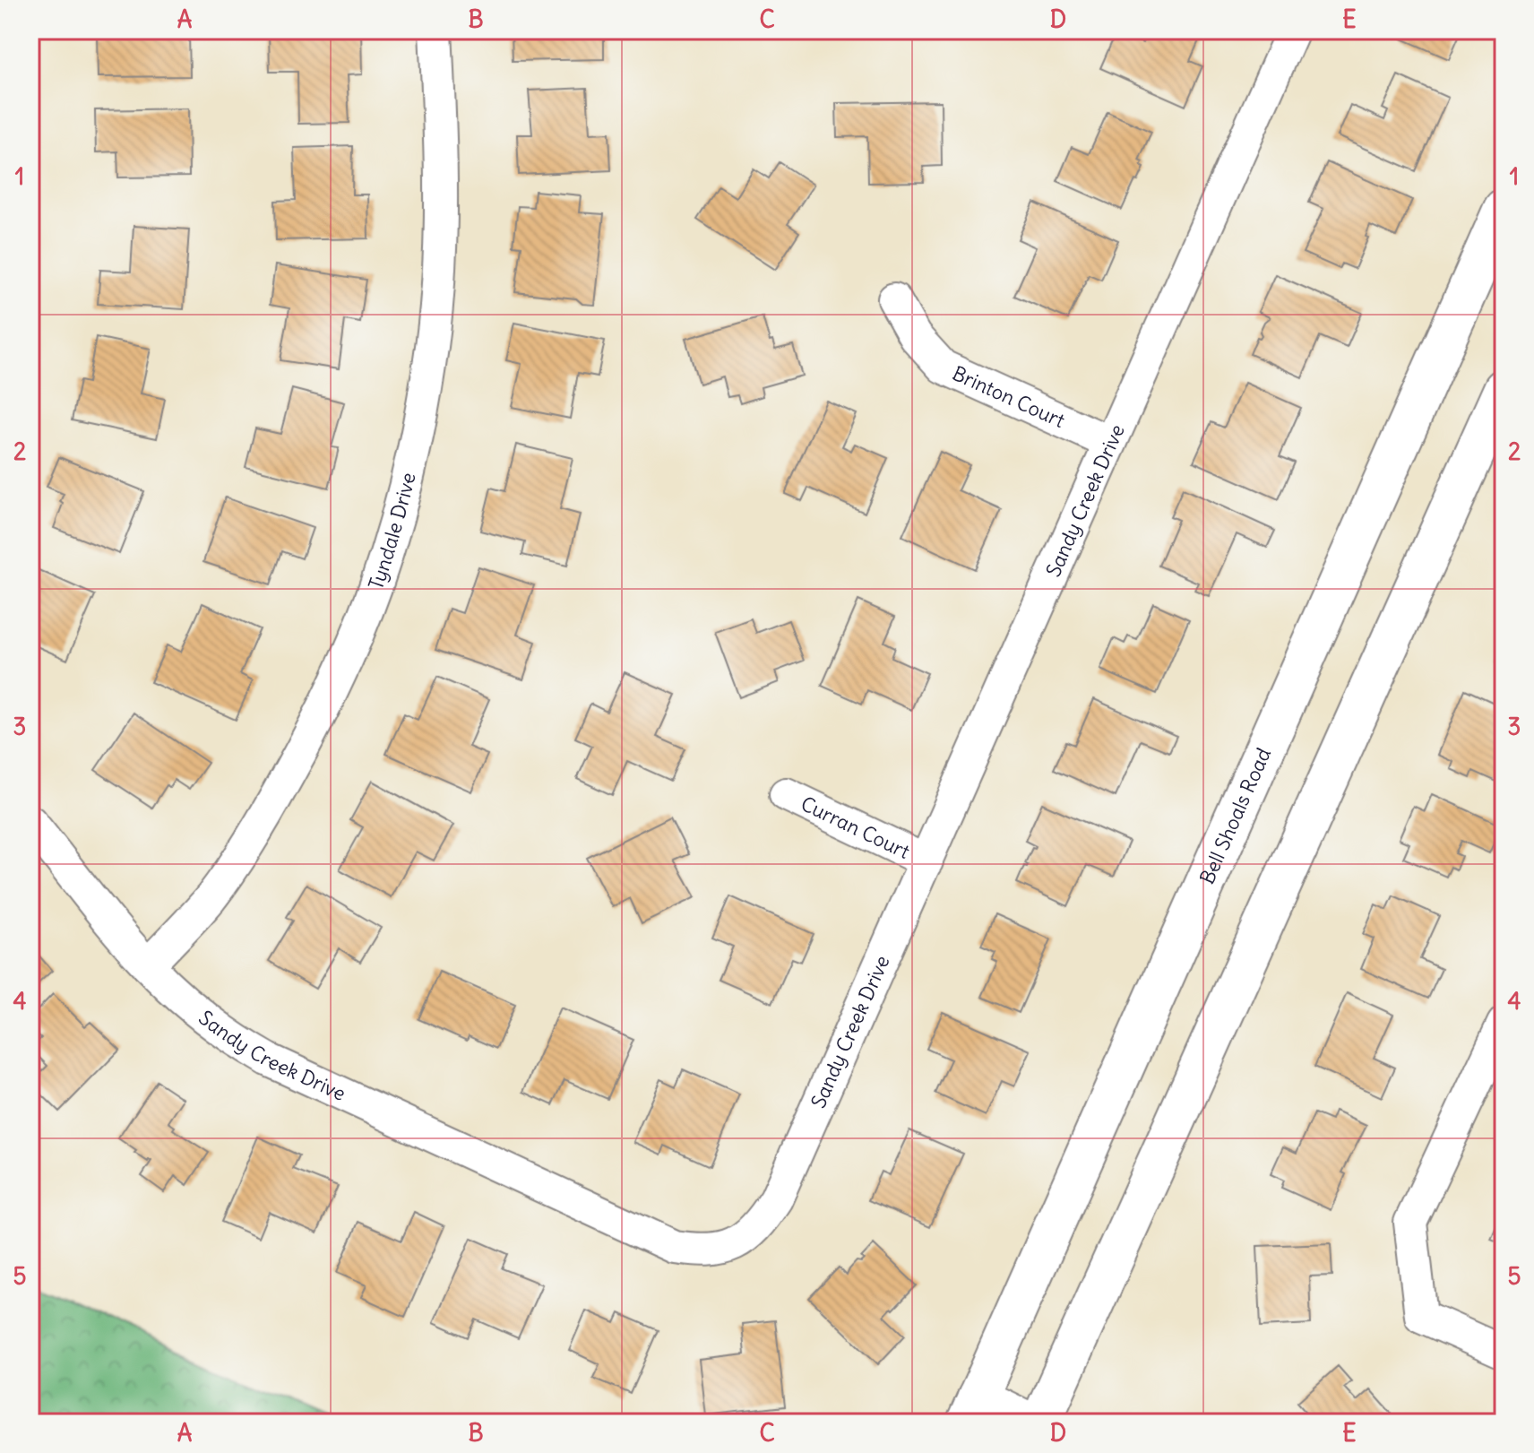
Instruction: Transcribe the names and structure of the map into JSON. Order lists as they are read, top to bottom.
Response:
{
  "streets": {
    "main road": ["Bell Shoals Road"],
    "street": [
      "Brinton Court",
      "Sandy Creek Drive",
      "Tyndale Drive",
      "Curran Court"
    ]
  },
  "crossings": [
    ["Brinton Court", "Sandy Creek Drive"],
    ["Sandy Creek Drive", "Tyndale Drive"],
    ["Sandy Creek Drive", "Curran Court"]
  ],
  "grid": {
    "columns": [
      "A",
      "B",
      "C",
      "D",
      "E"
    ],
    "rows": [
      "1",
      "2",
      "3",
      "4",
      "5"
    ]
  }
}
